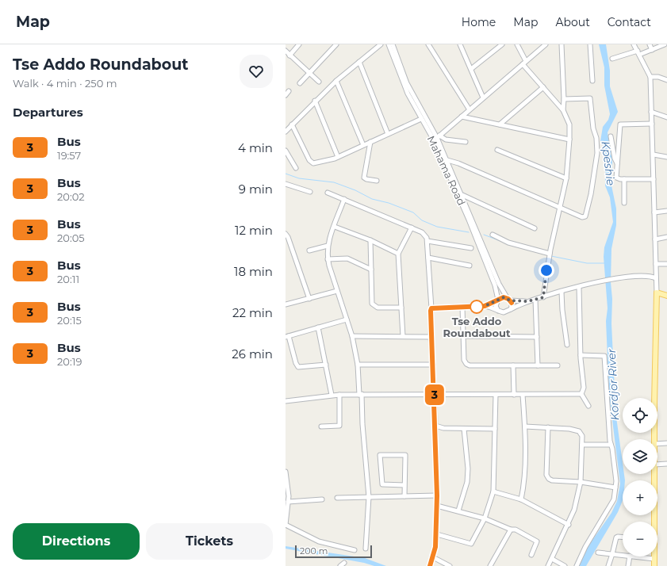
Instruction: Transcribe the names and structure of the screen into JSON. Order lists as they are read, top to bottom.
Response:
{
  "streets": {
    "street": ["Mahama Road"]
  },
  "water": ["Kpeshie", "Kordjor River"],
  "places": ["Tse Addo Roundabout"],
  "lines": ["bus line 3"],
  "scale_bar": "200 m",
  "page": {
    "header": "Map",
    "nav": [
      "Home",
      "Map",
      "About",
      "Contact"
    ],
    "heading": [
      ["Tse Addo Roundabout", "Walk · 4 min · 250 m"],
      "Departures"
    ],
    "on_map": "3",
    "list": [
      {
        "mark": "3",
        "name": "Bus",
        "note": "19:57",
        "value": "4 min"
      },
      {
        "mark": "3",
        "name": "Bus",
        "note": "20:02",
        "value": "9 min"
      },
      {
        "mark": "3",
        "name": "Bus",
        "note": "20:05",
        "value": "12 min"
      },
      {
        "mark": "3",
        "name": "Bus",
        "note": "20:11",
        "value": "18 min"
      },
      {
        "mark": "3",
        "name": "Bus",
        "note": "20:15",
        "value": "22 min"
      },
      {
        "mark": "3",
        "name": "Bus",
        "note": "20:19",
        "value": "26 min"
      }
    ],
    "map_buttons": ["+", "−"],
    "buttons": ["Directions", "Tickets"],
    "scale": "200 m"
  }
}
